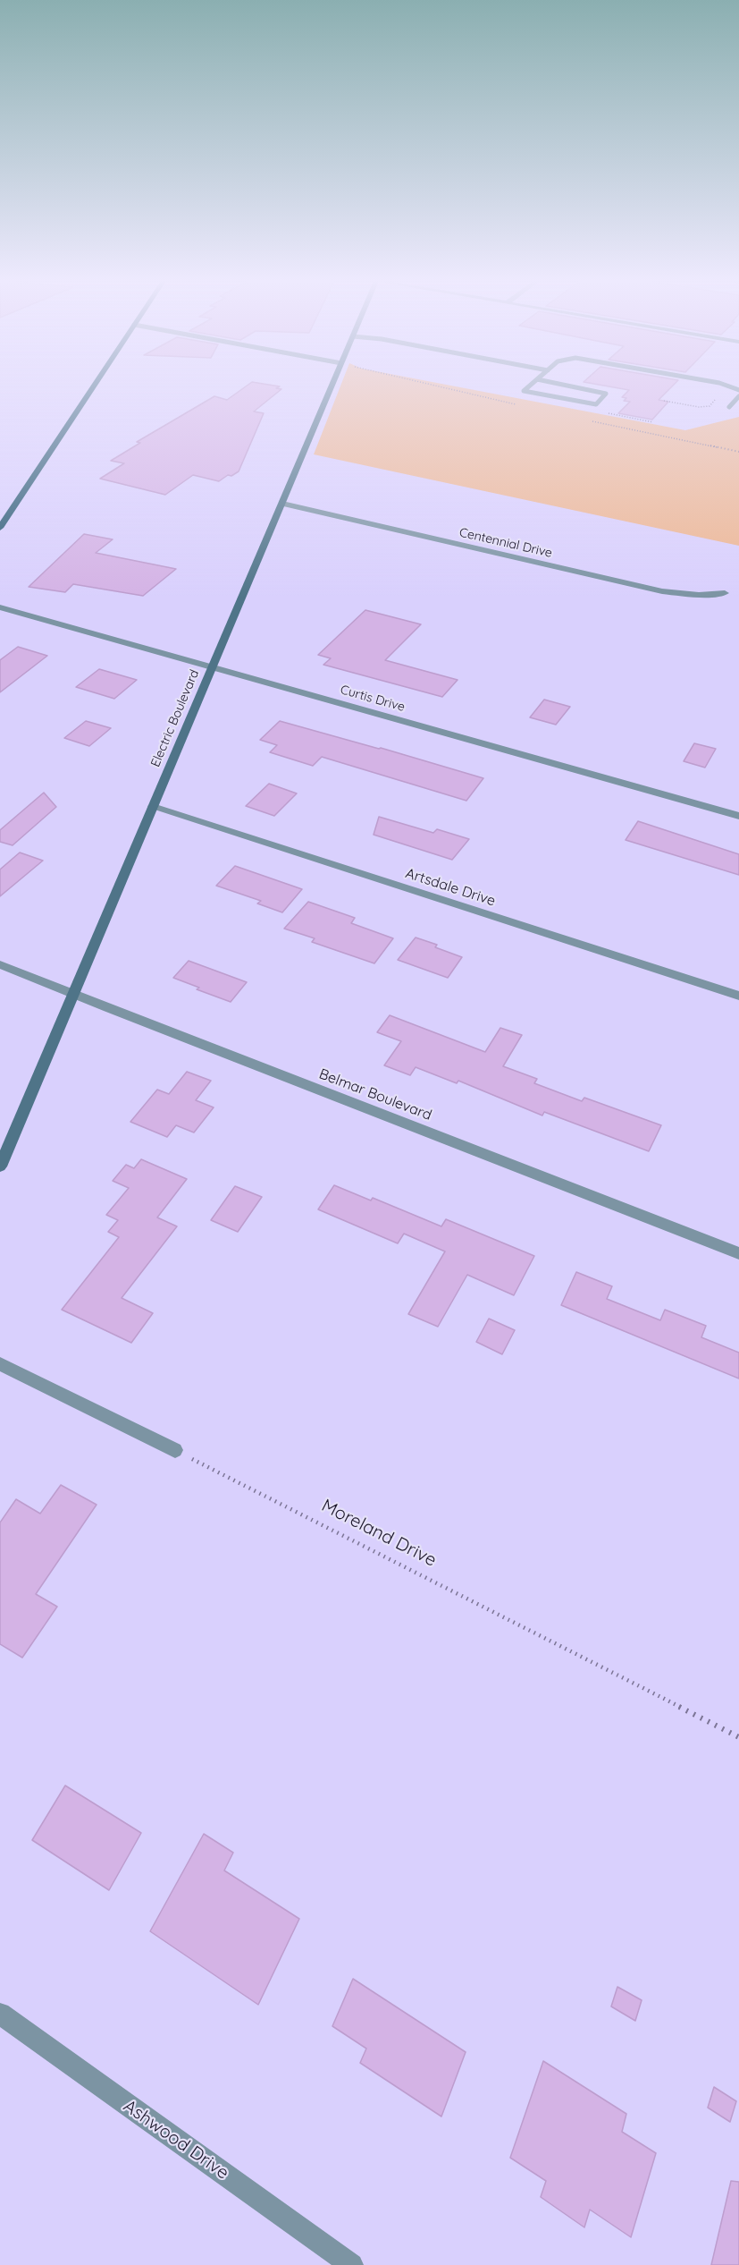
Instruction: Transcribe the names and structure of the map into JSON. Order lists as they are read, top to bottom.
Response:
{
  "streets": {
    "street": [
      "Centennial Drive",
      "Curtis Drive",
      "Electric Boulevard",
      "Artsdale Drive",
      "Belmar Boulevard",
      "Ashwood Drive"
    ],
    "path": ["Moreland Drive"]
  },
  "crossings": [
    ["Centennial Drive", "Electric Boulevard"],
    ["Curtis Drive", "Electric Boulevard"],
    ["Electric Boulevard", "Artsdale Drive"],
    ["Electric Boulevard", "Belmar Boulevard"]
  ]
}
